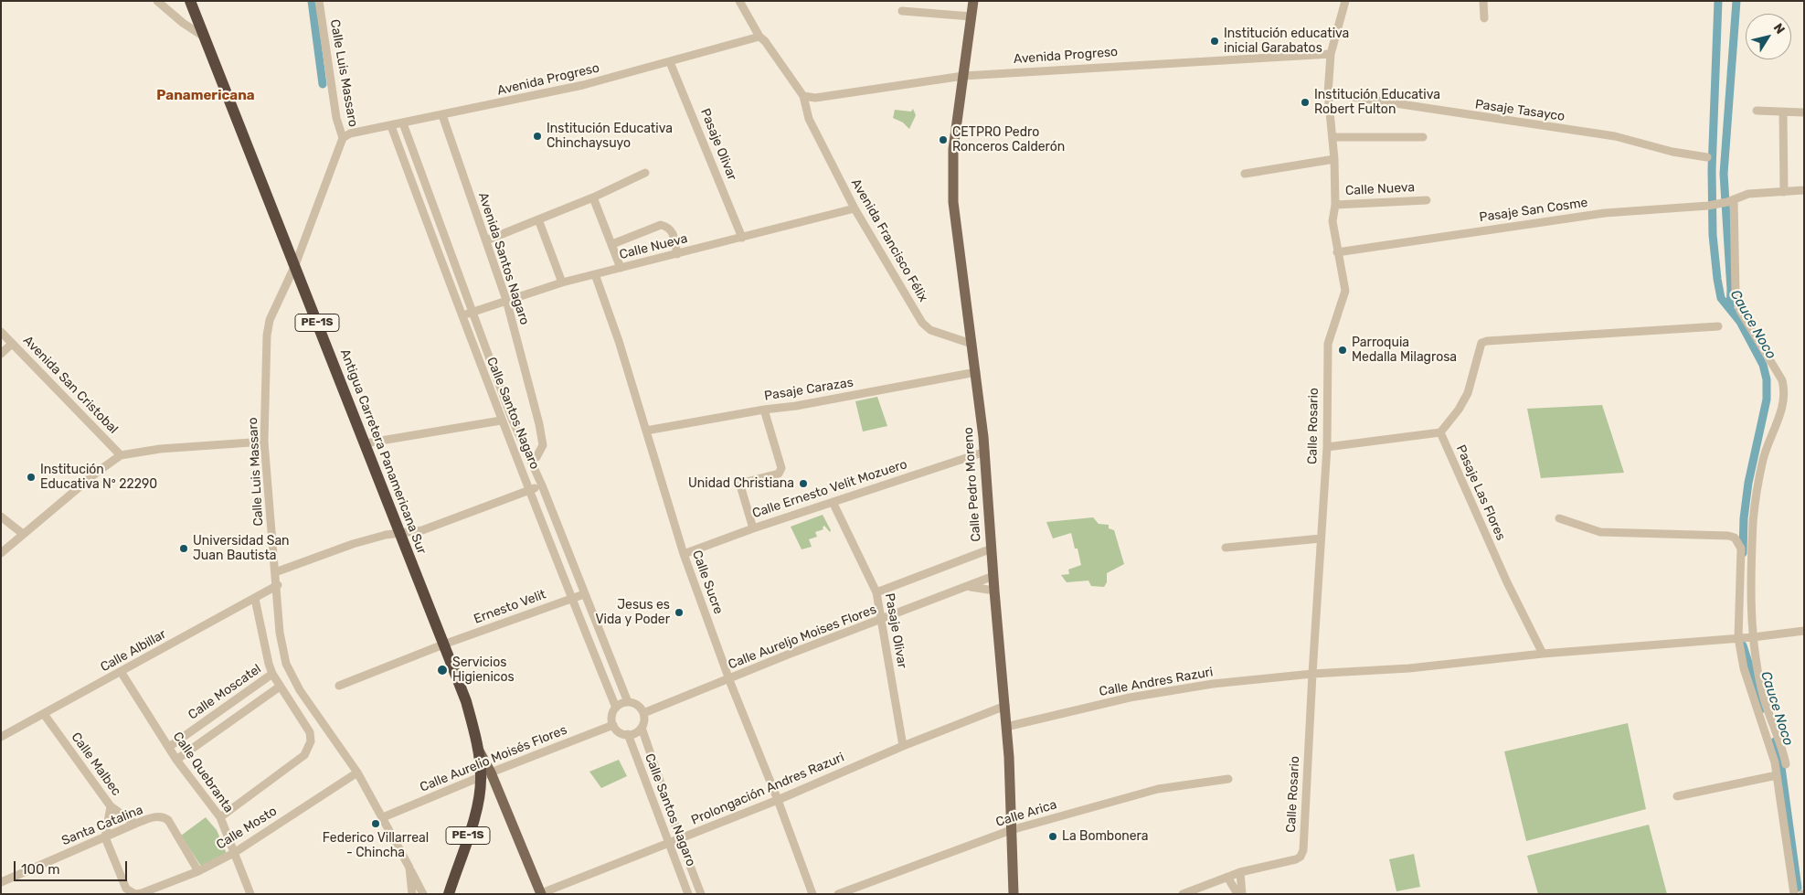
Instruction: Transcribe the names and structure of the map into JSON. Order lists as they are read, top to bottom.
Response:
{
  "streets": {
    "highway": ["PE-1S", "Antigua Carretera Panamericana Sur"],
    "main road": ["Calle Pedro Moreno"],
    "street": [
      "Avenida Progreso",
      "Calle Luis Massaro",
      "Pasaje Tasayco",
      "Pasaje Olivar",
      "Calle Nueva",
      "Pasaje San Cosme",
      "Avenida Francisco Félix",
      "Avenida Santos Nagaro",
      "Avenida San Cristobal",
      "Pasaje Carazas",
      "Calle Santos Nagaro",
      "Calle Rosario",
      "Calle Ernesto Velit Mozuero",
      "Pasaje Las Flores",
      "Calle Sucre",
      "Ernesto Velit",
      "Calle Aureljo Moises Flores",
      "Calle Albillar",
      "Calle Andres Razuri",
      "Calle Moscatel",
      "Calle Aurelio Moisés Flores",
      "Calle Malbec",
      "Calle Quebranta",
      "Prolongación Andres Razuri",
      "Calle Arica",
      "Santa Catalina",
      "Calle Mosto"
    ]
  },
  "crossings": [
    ["Avenida Progreso", "Calle Luis Massaro"],
    ["Avenida Progreso", "Pasaje Olivar"],
    ["Avenida Progreso", "Avenida Francisco Félix"],
    ["Avenida Progreso", "Avenida Santos Nagaro"],
    ["Avenida Progreso", "Calle Santos Nagaro"],
    ["Avenida Progreso", "Calle Rosario"],
    ["Avenida Progreso", "Calle Pedro Moreno"],
    ["Calle Luis Massaro", "Antigua Carretera Panamericana Sur"],
    ["Calle Luis Massaro", "Calle Albillar"],
    ["Calle Luis Massaro", "Calle Aurelio Moisés Flores"],
    ["Calle Luis Massaro", "Calle Mosto"],
    ["Pasaje Tasayco", "Calle Rosario"],
    ["Pasaje Olivar", "Calle Nueva"],
    ["Pasaje Olivar", "Calle Ernesto Velit Mozuero"],
    ["Pasaje Olivar", "Calle Aureljo Moises Flores"],
    ["Pasaje Olivar", "Prolongación Andres Razuri"],
    ["Calle Nueva", "Avenida Francisco Félix"],
    ["Calle Nueva", "Avenida Santos Nagaro"],
    ["Calle Nueva", "Calle Santos Nagaro"],
    ["Calle Nueva", "Calle Rosario"],
    ["Calle Nueva", "Calle Sucre"],
    ["Pasaje San Cosme", "Calle Rosario"],
    ["Avenida Francisco Félix", "Calle Pedro Moreno"],
    ["Avenida Santos Nagaro", "Calle Santos Nagaro"],
    ["Pasaje Carazas", "Calle Pedro Moreno"],
    ["Pasaje Carazas", "Calle Sucre"],
    ["Calle Santos Nagaro", "Ernesto Velit"],
    ["Calle Santos Nagaro", "Calle Aureljo Moises Flores"],
    ["Calle Santos Nagaro", "Calle Aurelio Moisés Flores"],
    ["Calle Santos Nagaro", "Prolongación Andres Razuri"],
    ["Calle Rosario", "Calle Andres Razuri"],
    ["Antigua Carretera Panamericana Sur", "Ernesto Velit"],
    ["Antigua Carretera Panamericana Sur", "Calle Aurelio Moisés Flores"],
    ["Calle Pedro Moreno", "Calle Ernesto Velit Mozuero"],
    ["Calle Pedro Moreno", "Calle Aureljo Moises Flores"],
    ["Calle Pedro Moreno", "Calle Andres Razuri"],
    ["Calle Pedro Moreno", "Prolongación Andres Razuri"],
    ["Calle Pedro Moreno", "Calle Arica"],
    ["Calle Ernesto Velit Mozuero", "Calle Sucre"],
    ["Pasaje Las Flores", "Calle Andres Razuri"],
    ["Calle Sucre", "Calle Aureljo Moises Flores"],
    ["Calle Sucre", "Prolongación Andres Razuri"],
    ["Calle Aureljo Moises Flores", "Calle Aurelio Moisés Flores"],
    ["Calle Albillar", "Calle Malbec"],
    ["Calle Albillar", "Calle Quebranta"],
    ["Calle Moscatel", "Calle Quebranta"],
    ["Calle Malbec", "Santa Catalina"],
    ["Calle Quebranta", "Calle Mosto"],
    ["Santa Catalina", "Calle Mosto"]
  ],
  "districts": ["Panamericana"],
  "water": ["Cauce Noco"],
  "places": [
    "Institución educativa inicial Garabatos",
    "Institución Educativa Robert Fulton",
    "Institución Educativa Chinchaysuyo",
    "CETPRO Pedro Ronceros Calderón",
    "Parroquia Medalla Milagrosa",
    "Institución Educativa Nº 22290",
    "Unidad Christiana",
    "Universidad San Juan Bautista",
    "Jesus es Vida y Poder",
    "Servicios Higienicos",
    "Federico Villarreal - Chincha",
    "La Bombonera"
  ],
  "scale_bar": "100 m",
  "north": "top right"
}
